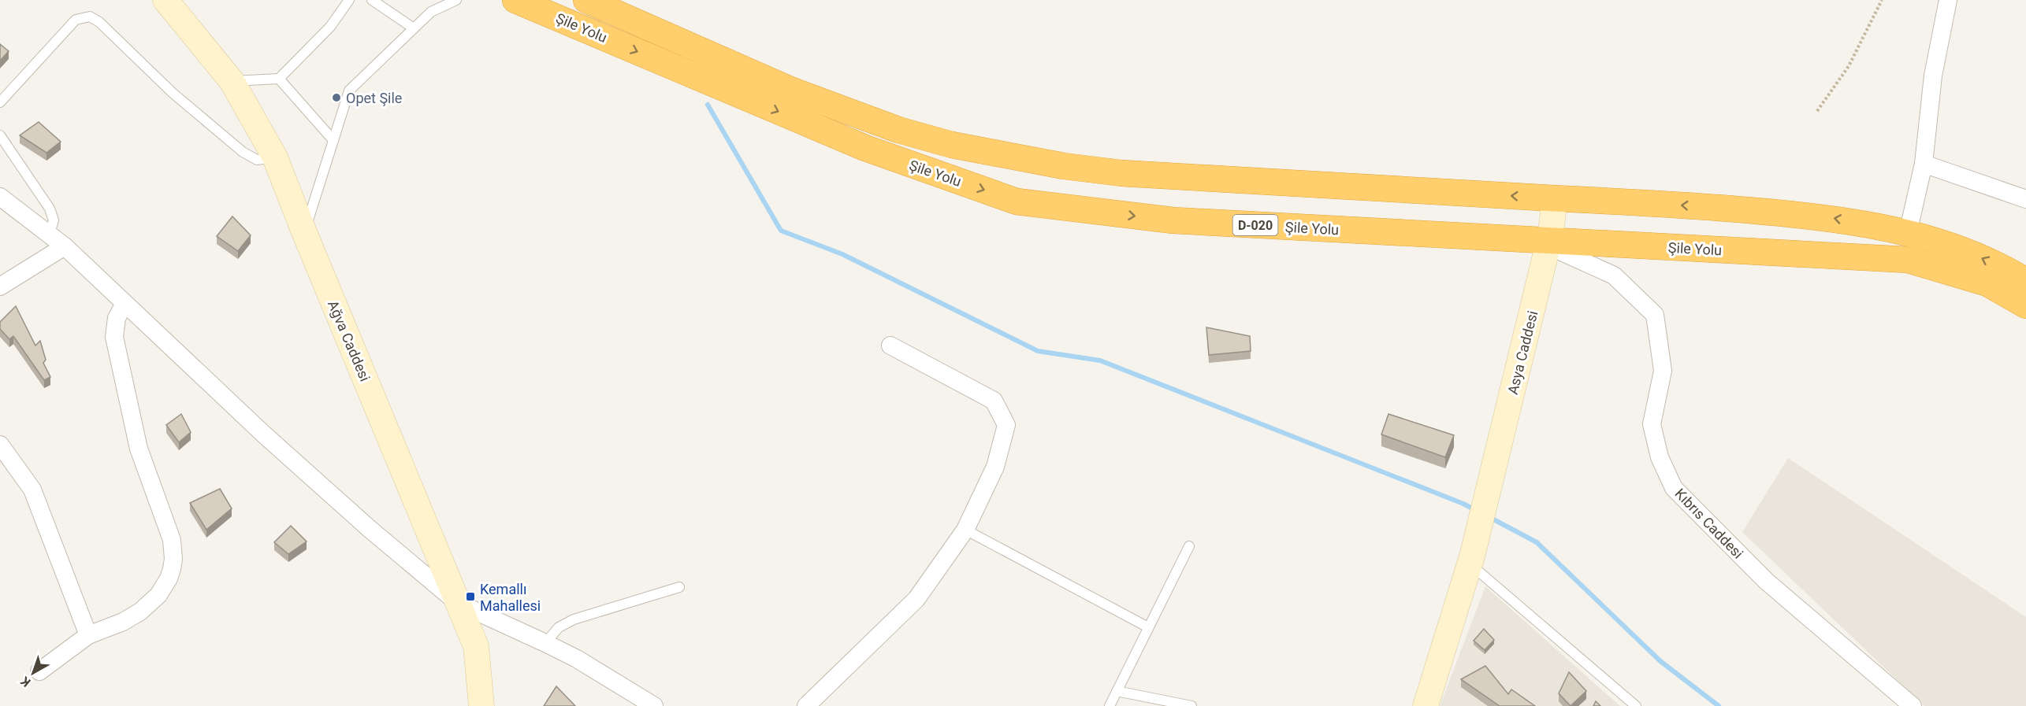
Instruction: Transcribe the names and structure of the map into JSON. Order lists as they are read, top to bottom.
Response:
{
  "streets": {
    "highway": ["Şile Yolu", "D-020"],
    "street": ["Ağva Caddesi", "Asya Caddesi", "Kıbrıs Caddesi"]
  },
  "crossings": [
    ["Şile Yolu", "Asya Caddesi"],
    ["Şile Yolu", "Kıbrıs Caddesi"],
    ["Asya Caddesi", "Kıbrıs Caddesi"]
  ],
  "places": {
    "other": ["Opet Şile"],
    "transit": ["Kemallı Mahallesi"]
  },
  "north": "bottom left"
}
